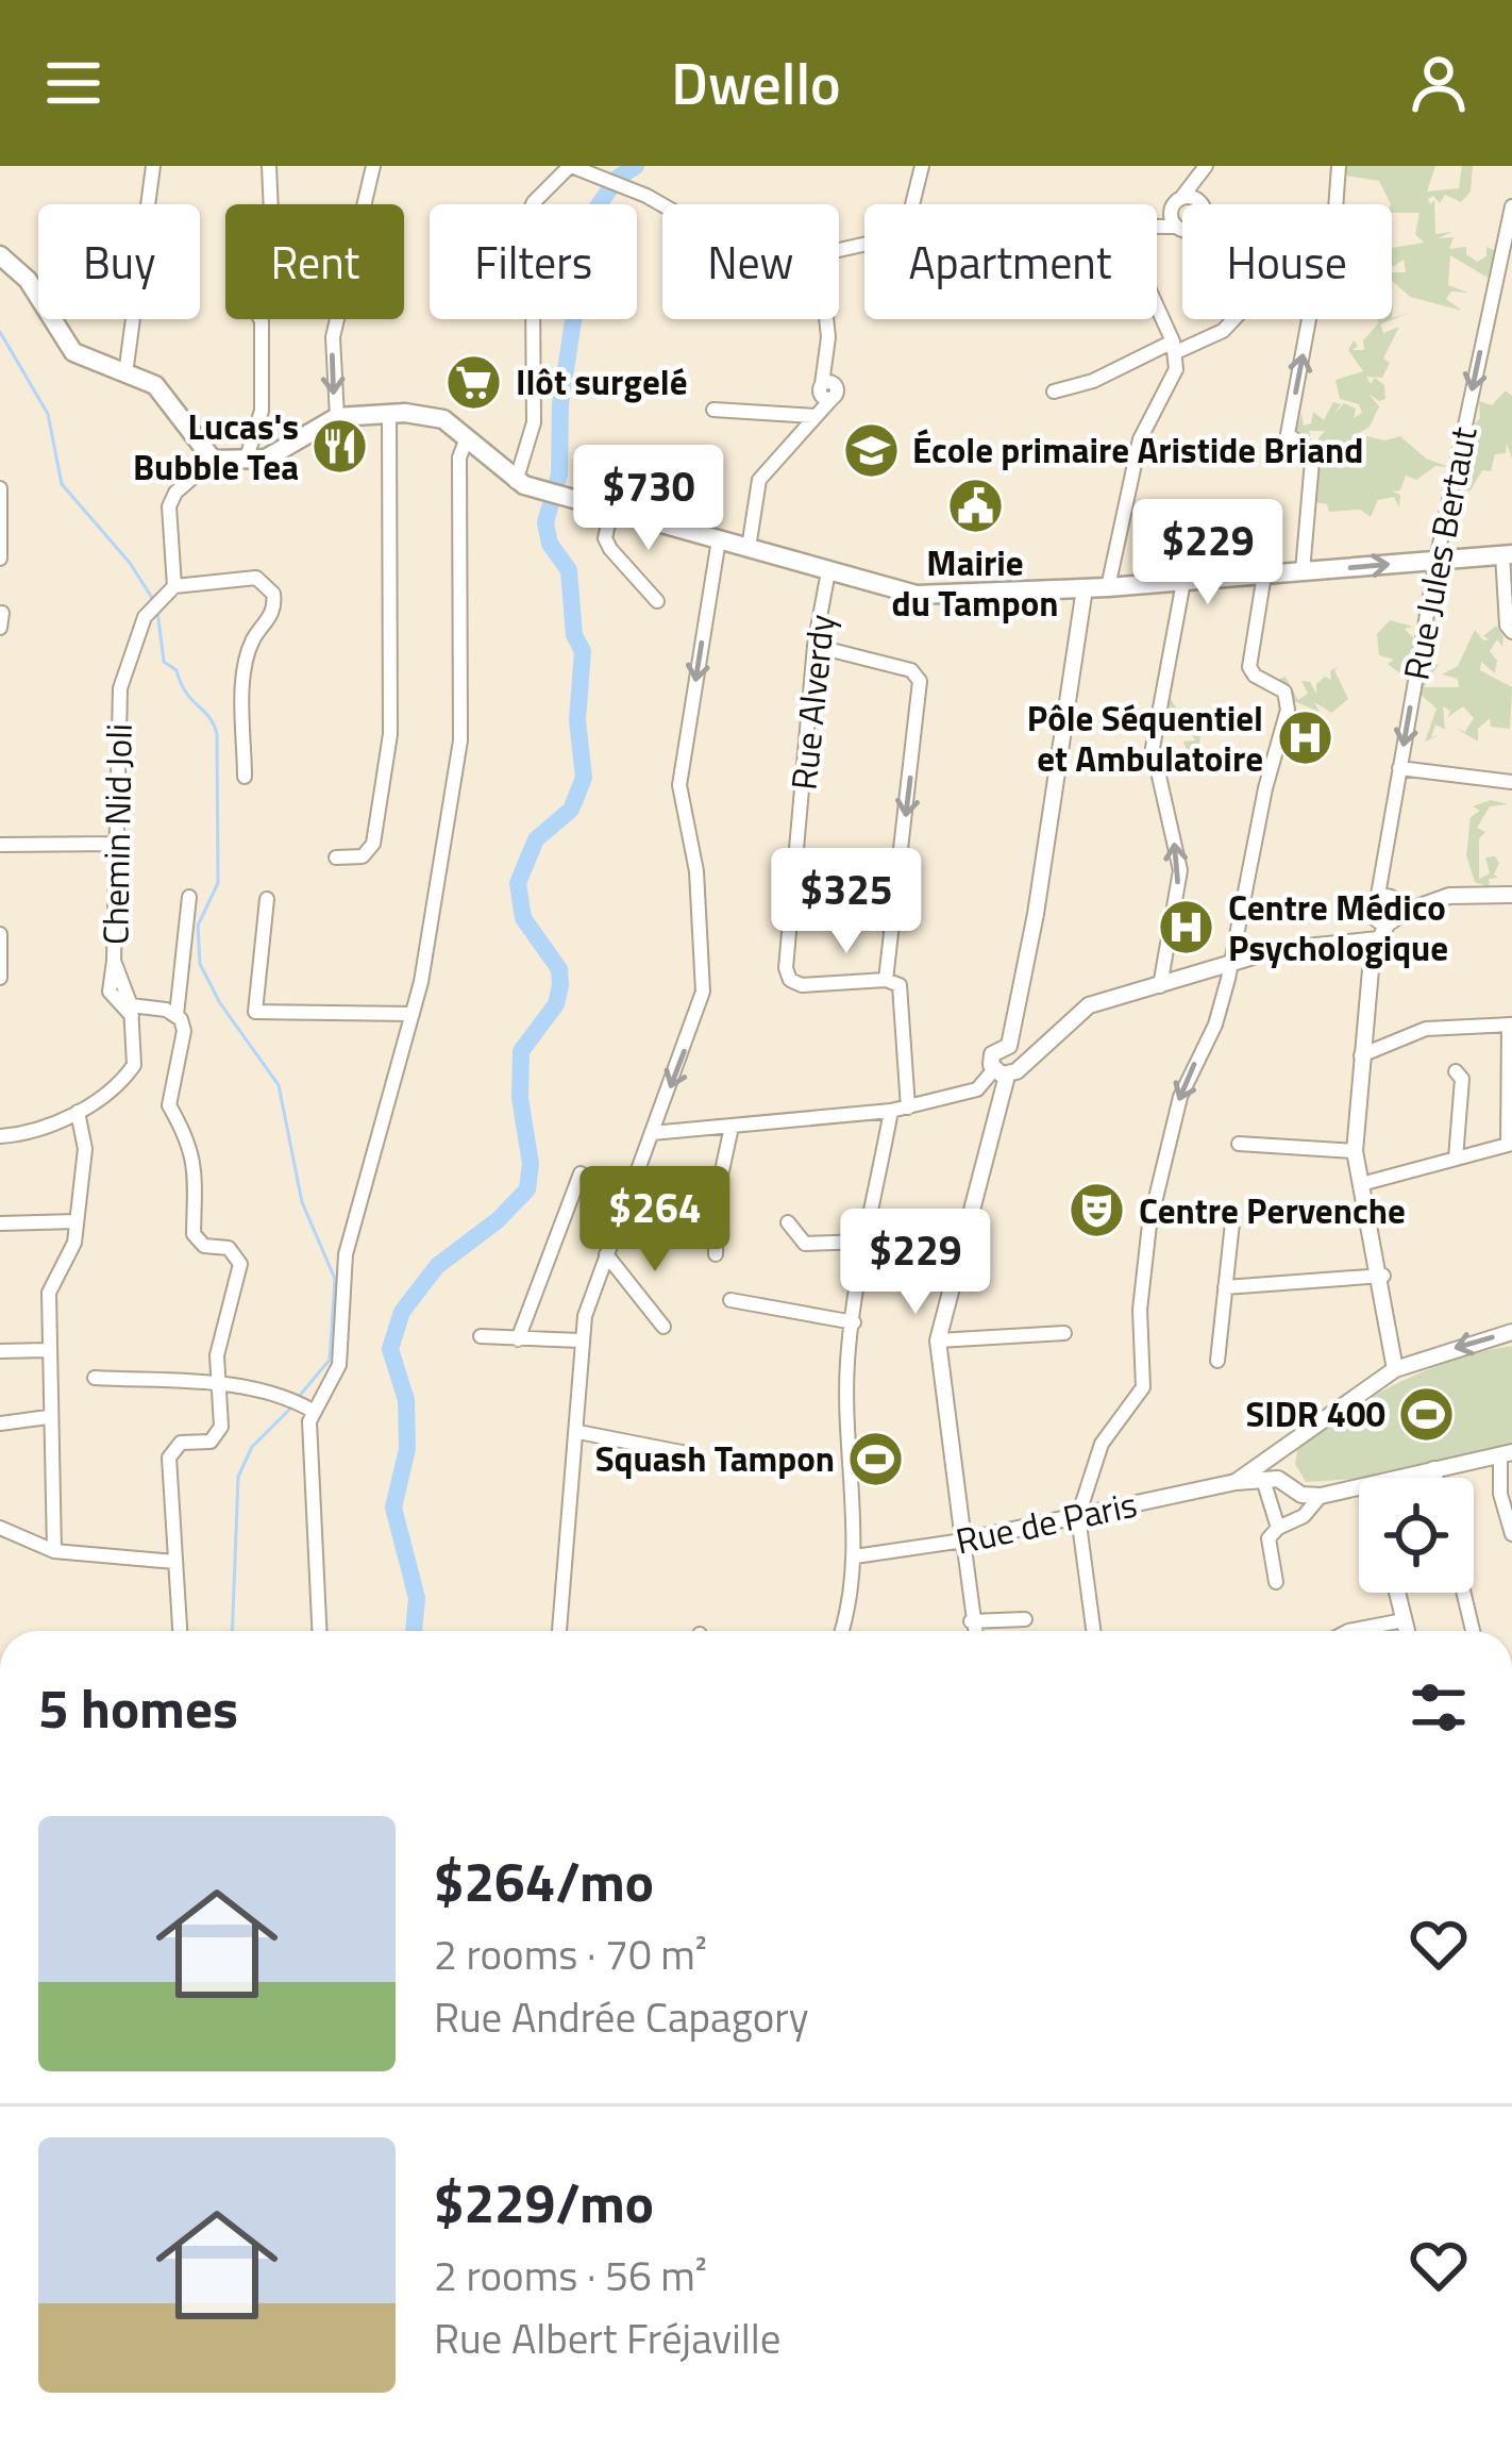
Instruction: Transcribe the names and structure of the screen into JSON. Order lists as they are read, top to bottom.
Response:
{
  "streets": {
    "street": [
      "Rue Jules Bertaut",
      "Rue Alverdy",
      "Chemin Nid Joli",
      "Rue de Paris"
    ]
  },
  "crossings": [
    ["Rue Jules Bertaut", "Rue de Paris"]
  ],
  "one_way": ["Rue Jules Bertaut"],
  "places": {
    "supermarket": ["Ilôt surgelé"],
    "restaurant": ["Lucas's Bubble Tea"],
    "school or university": ["École primaire Aristide Briand"],
    "public building": ["Mairie du Tampon"],
    "hospital": ["Pôle Séquentiel et Ambulatoire", "Centre Médico Psychologique"],
    "theatre": ["Centre Pervenche"],
    "sports": ["SIDR 400", "Squash Tampon"]
  },
  "page": {
    "header": "Dwello",
    "chip": [
      "Buy",
      "Rent",
      "Filters",
      "New",
      "Apartment",
      "House"
    ],
    "price": [
      "$730",
      "$229",
      "$325",
      "$264",
      "$229"
    ],
    "heading": "5 homes",
    "list": [
      {
        "name": "$264/mo",
        "note": "2 rooms · 70 m² · Rue Andrée Capagory"
      },
      {
        "name": "$229/mo",
        "note": "2 rooms · 56 m² · Rue Albert Fréjaville"
      }
    ]
  }
}
